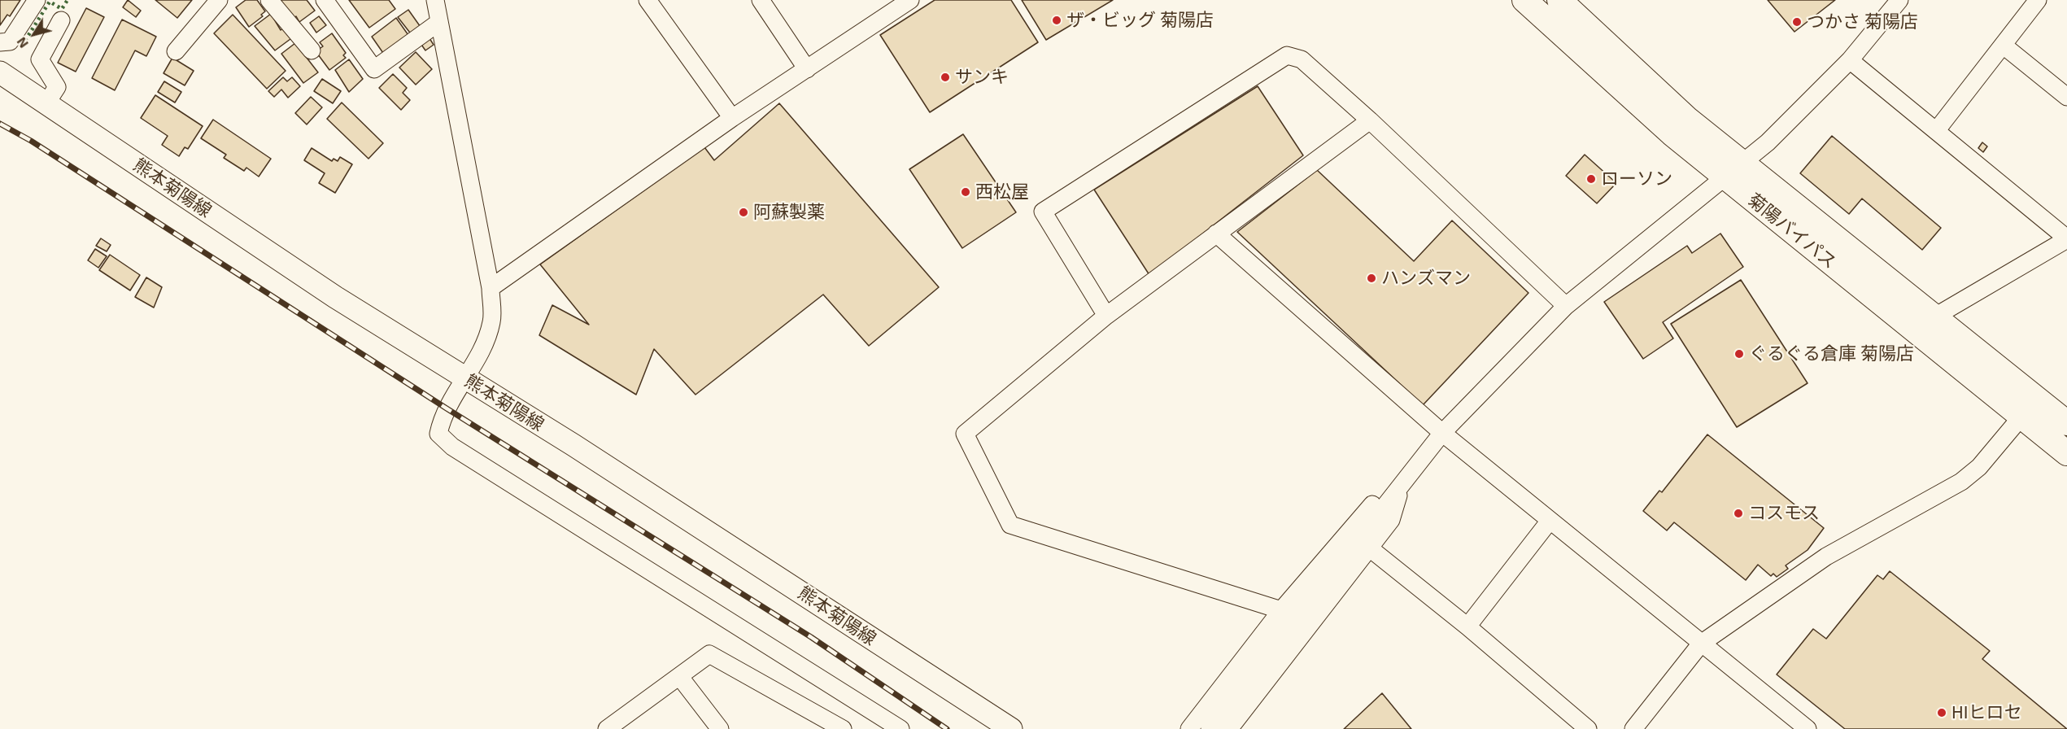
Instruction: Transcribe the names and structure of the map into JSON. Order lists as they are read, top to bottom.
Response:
{
  "streets": {
    "highway": ["菊陽バイパス"],
    "main road": ["熊本菊陽線"]
  },
  "places": [
    "ザ・ビッグ 菊陽店",
    "つかさ 菊陽店",
    "サンキ",
    "ローソン",
    "西松屋",
    "阿蘇製薬",
    "ハンズマン",
    "ぐるぐる倉庫 菊陽店",
    "コスモス",
    "HIヒロセ"
  ],
  "north": "bottom left"
}
